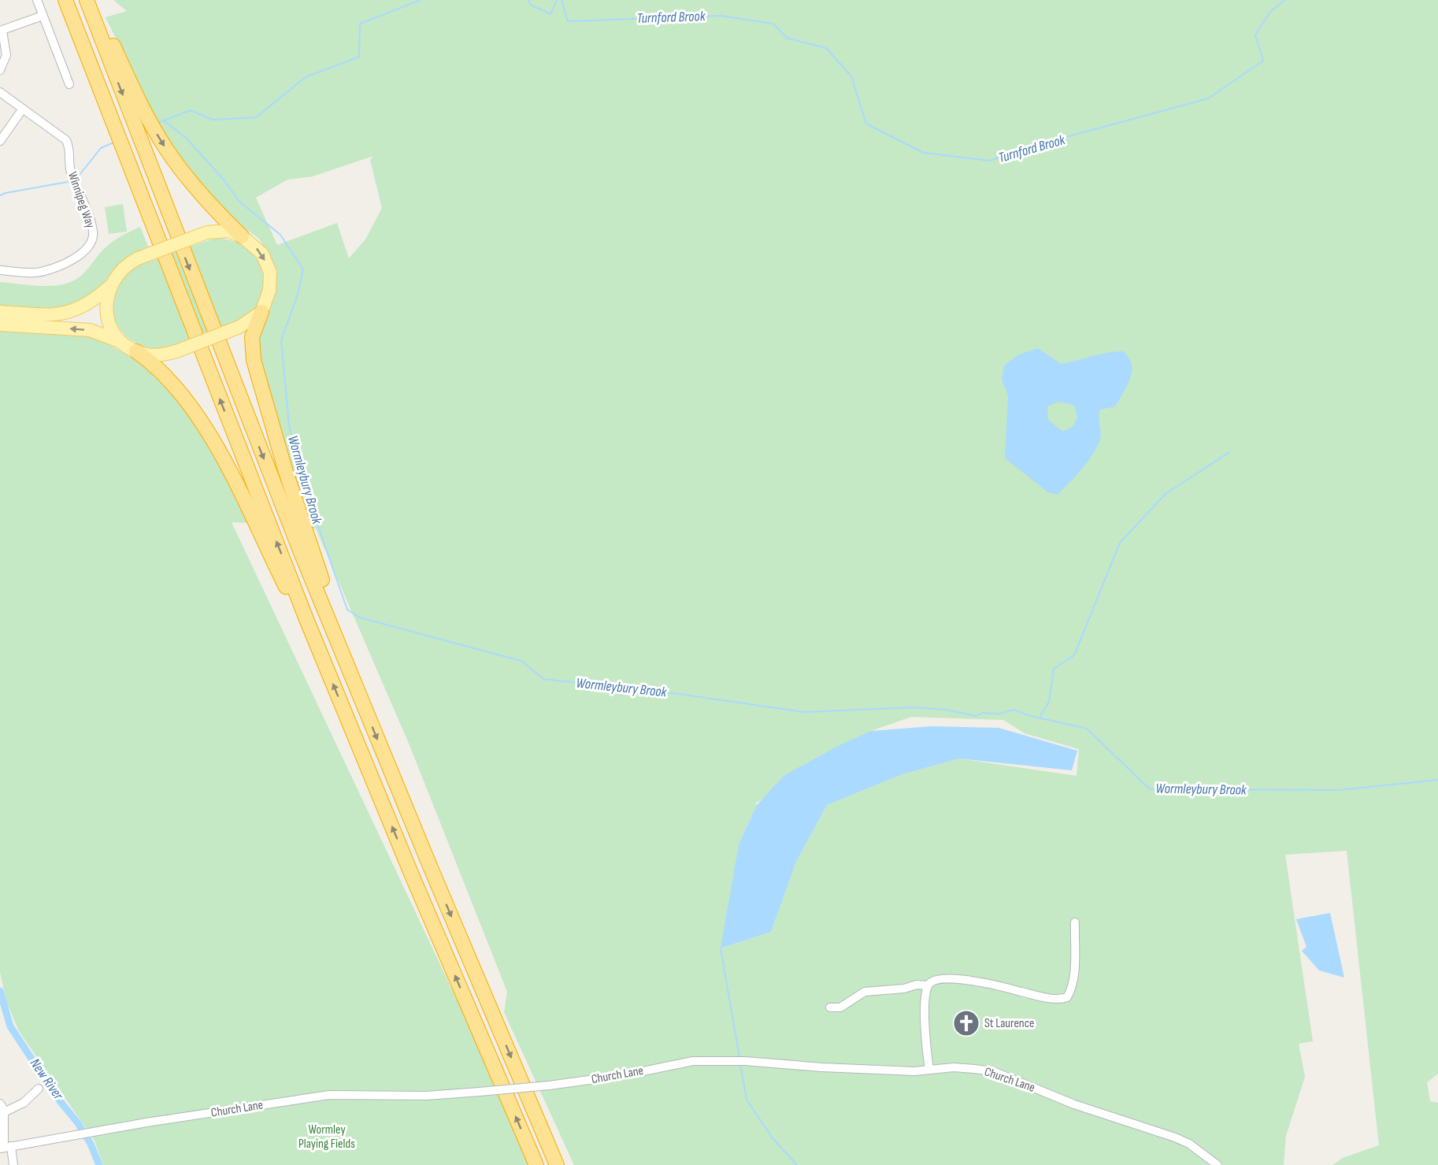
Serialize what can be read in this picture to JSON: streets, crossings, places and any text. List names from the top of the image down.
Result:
{
  "streets": {
    "street": ["Winnipeg Way", "Church Lane"]
  },
  "water": ["Turnford Brook", "Wormleybury Brook", "New River"],
  "parks": ["Wormley Playing Fields"],
  "places": {
    "church": ["St Laurence"]
  }
}
